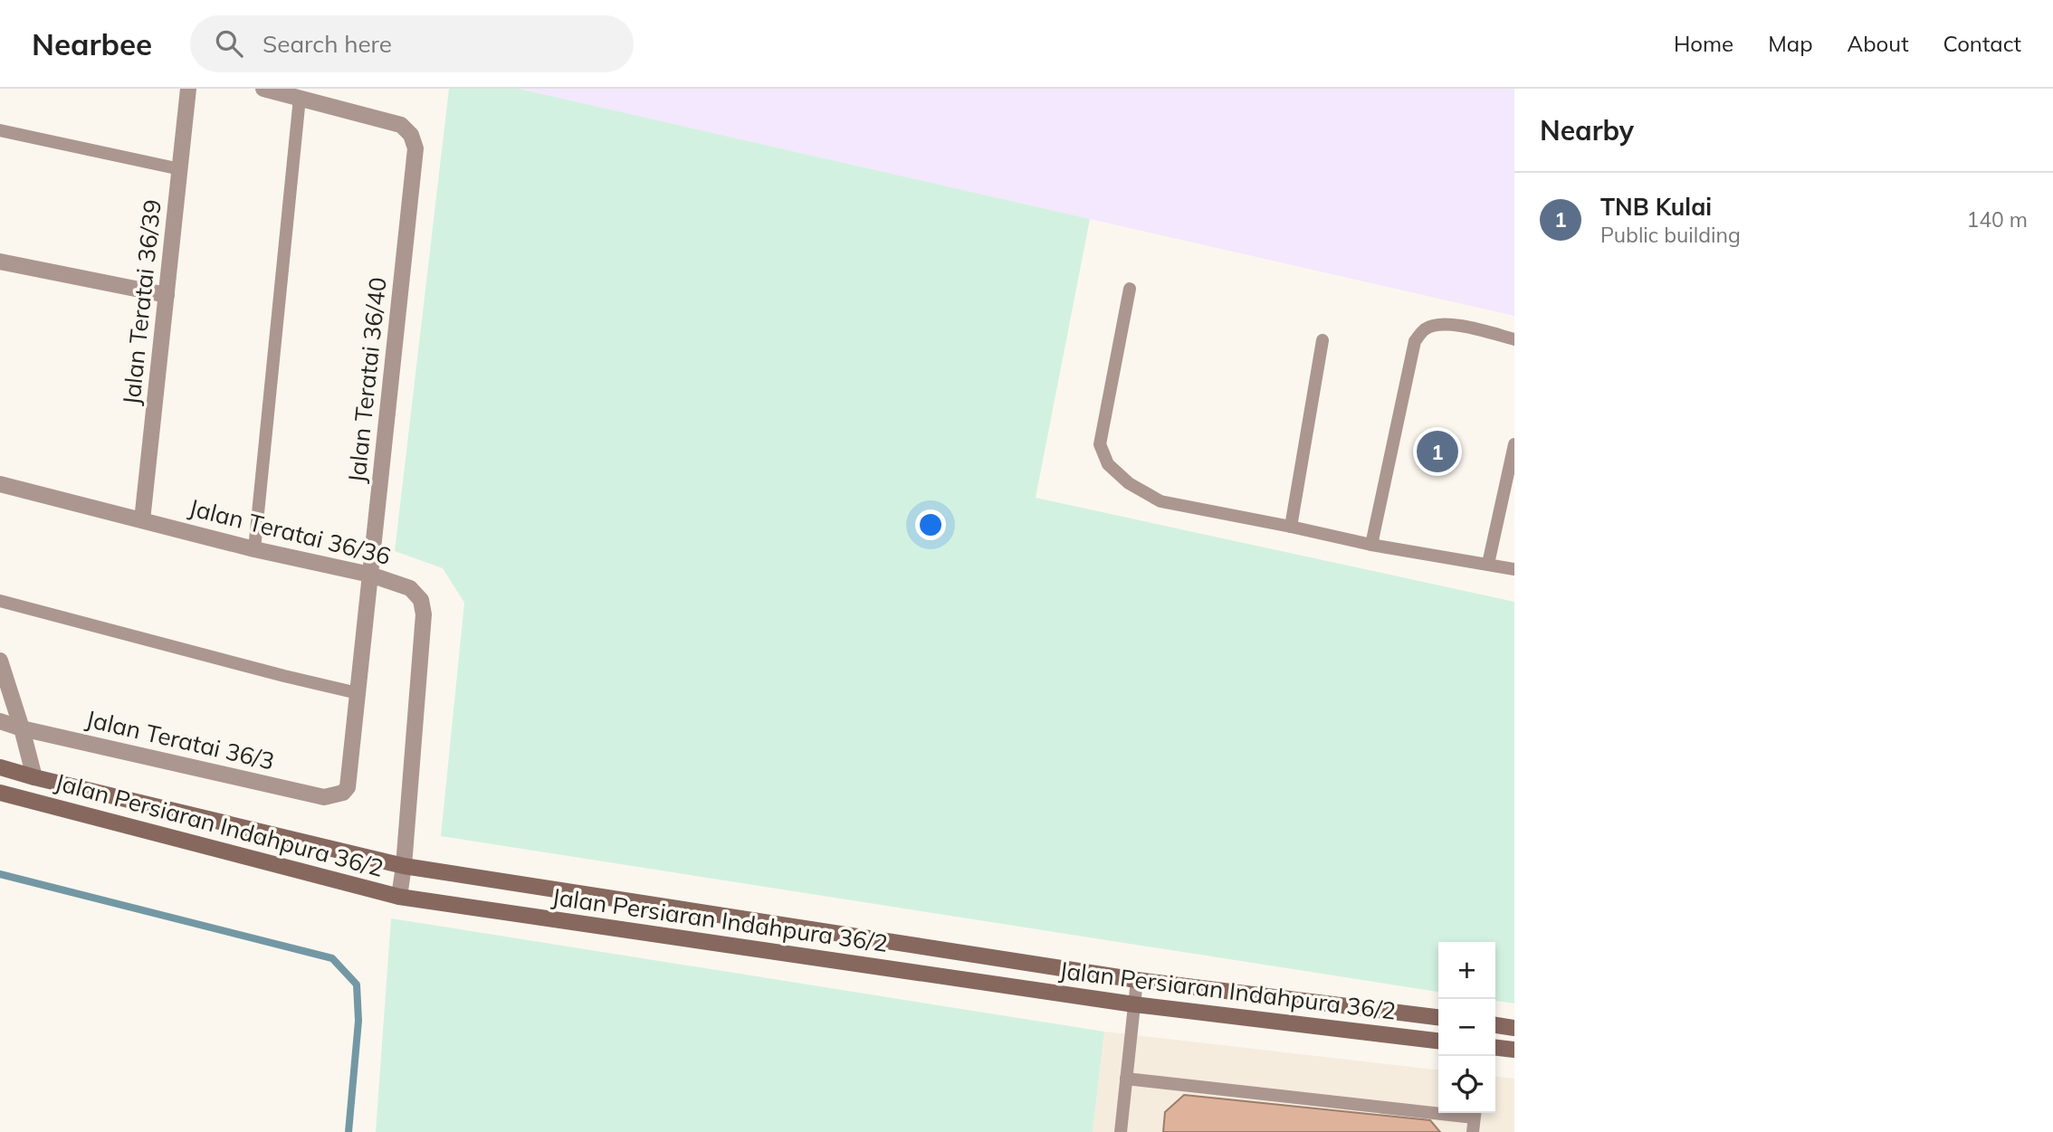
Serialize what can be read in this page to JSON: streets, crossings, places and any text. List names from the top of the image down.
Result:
{
  "streets": {
    "street": [
      "Jalan Teratai 36/39",
      "Jalan Teratai 36/40",
      "Jalan Teratai 36/36",
      "Jalan Teratai 36/3",
      "Jalan Persiaran Indahpura 36/2"
    ]
  },
  "crossings": [
    ["Jalan Teratai 36/39", "Jalan Teratai 36/36"],
    ["Jalan Teratai 36/40", "Jalan Teratai 36/36"],
    ["Jalan Teratai 36/40", "Jalan Teratai 36/3"],
    ["Jalan Teratai 36/36", "Jalan Persiaran Indahpura 36/2"]
  ],
  "page": {
    "header": "Nearbee",
    "search": "Search here",
    "nav": [
      "Home",
      "Map",
      "About",
      "Contact"
    ],
    "heading": "Nearby",
    "list": [
      {
        "mark": "1",
        "name": "TNB Kulai",
        "note": "Public building",
        "value": "140 m"
      }
    ],
    "pins": "1",
    "map_buttons": ["+", "−"]
  }
}
